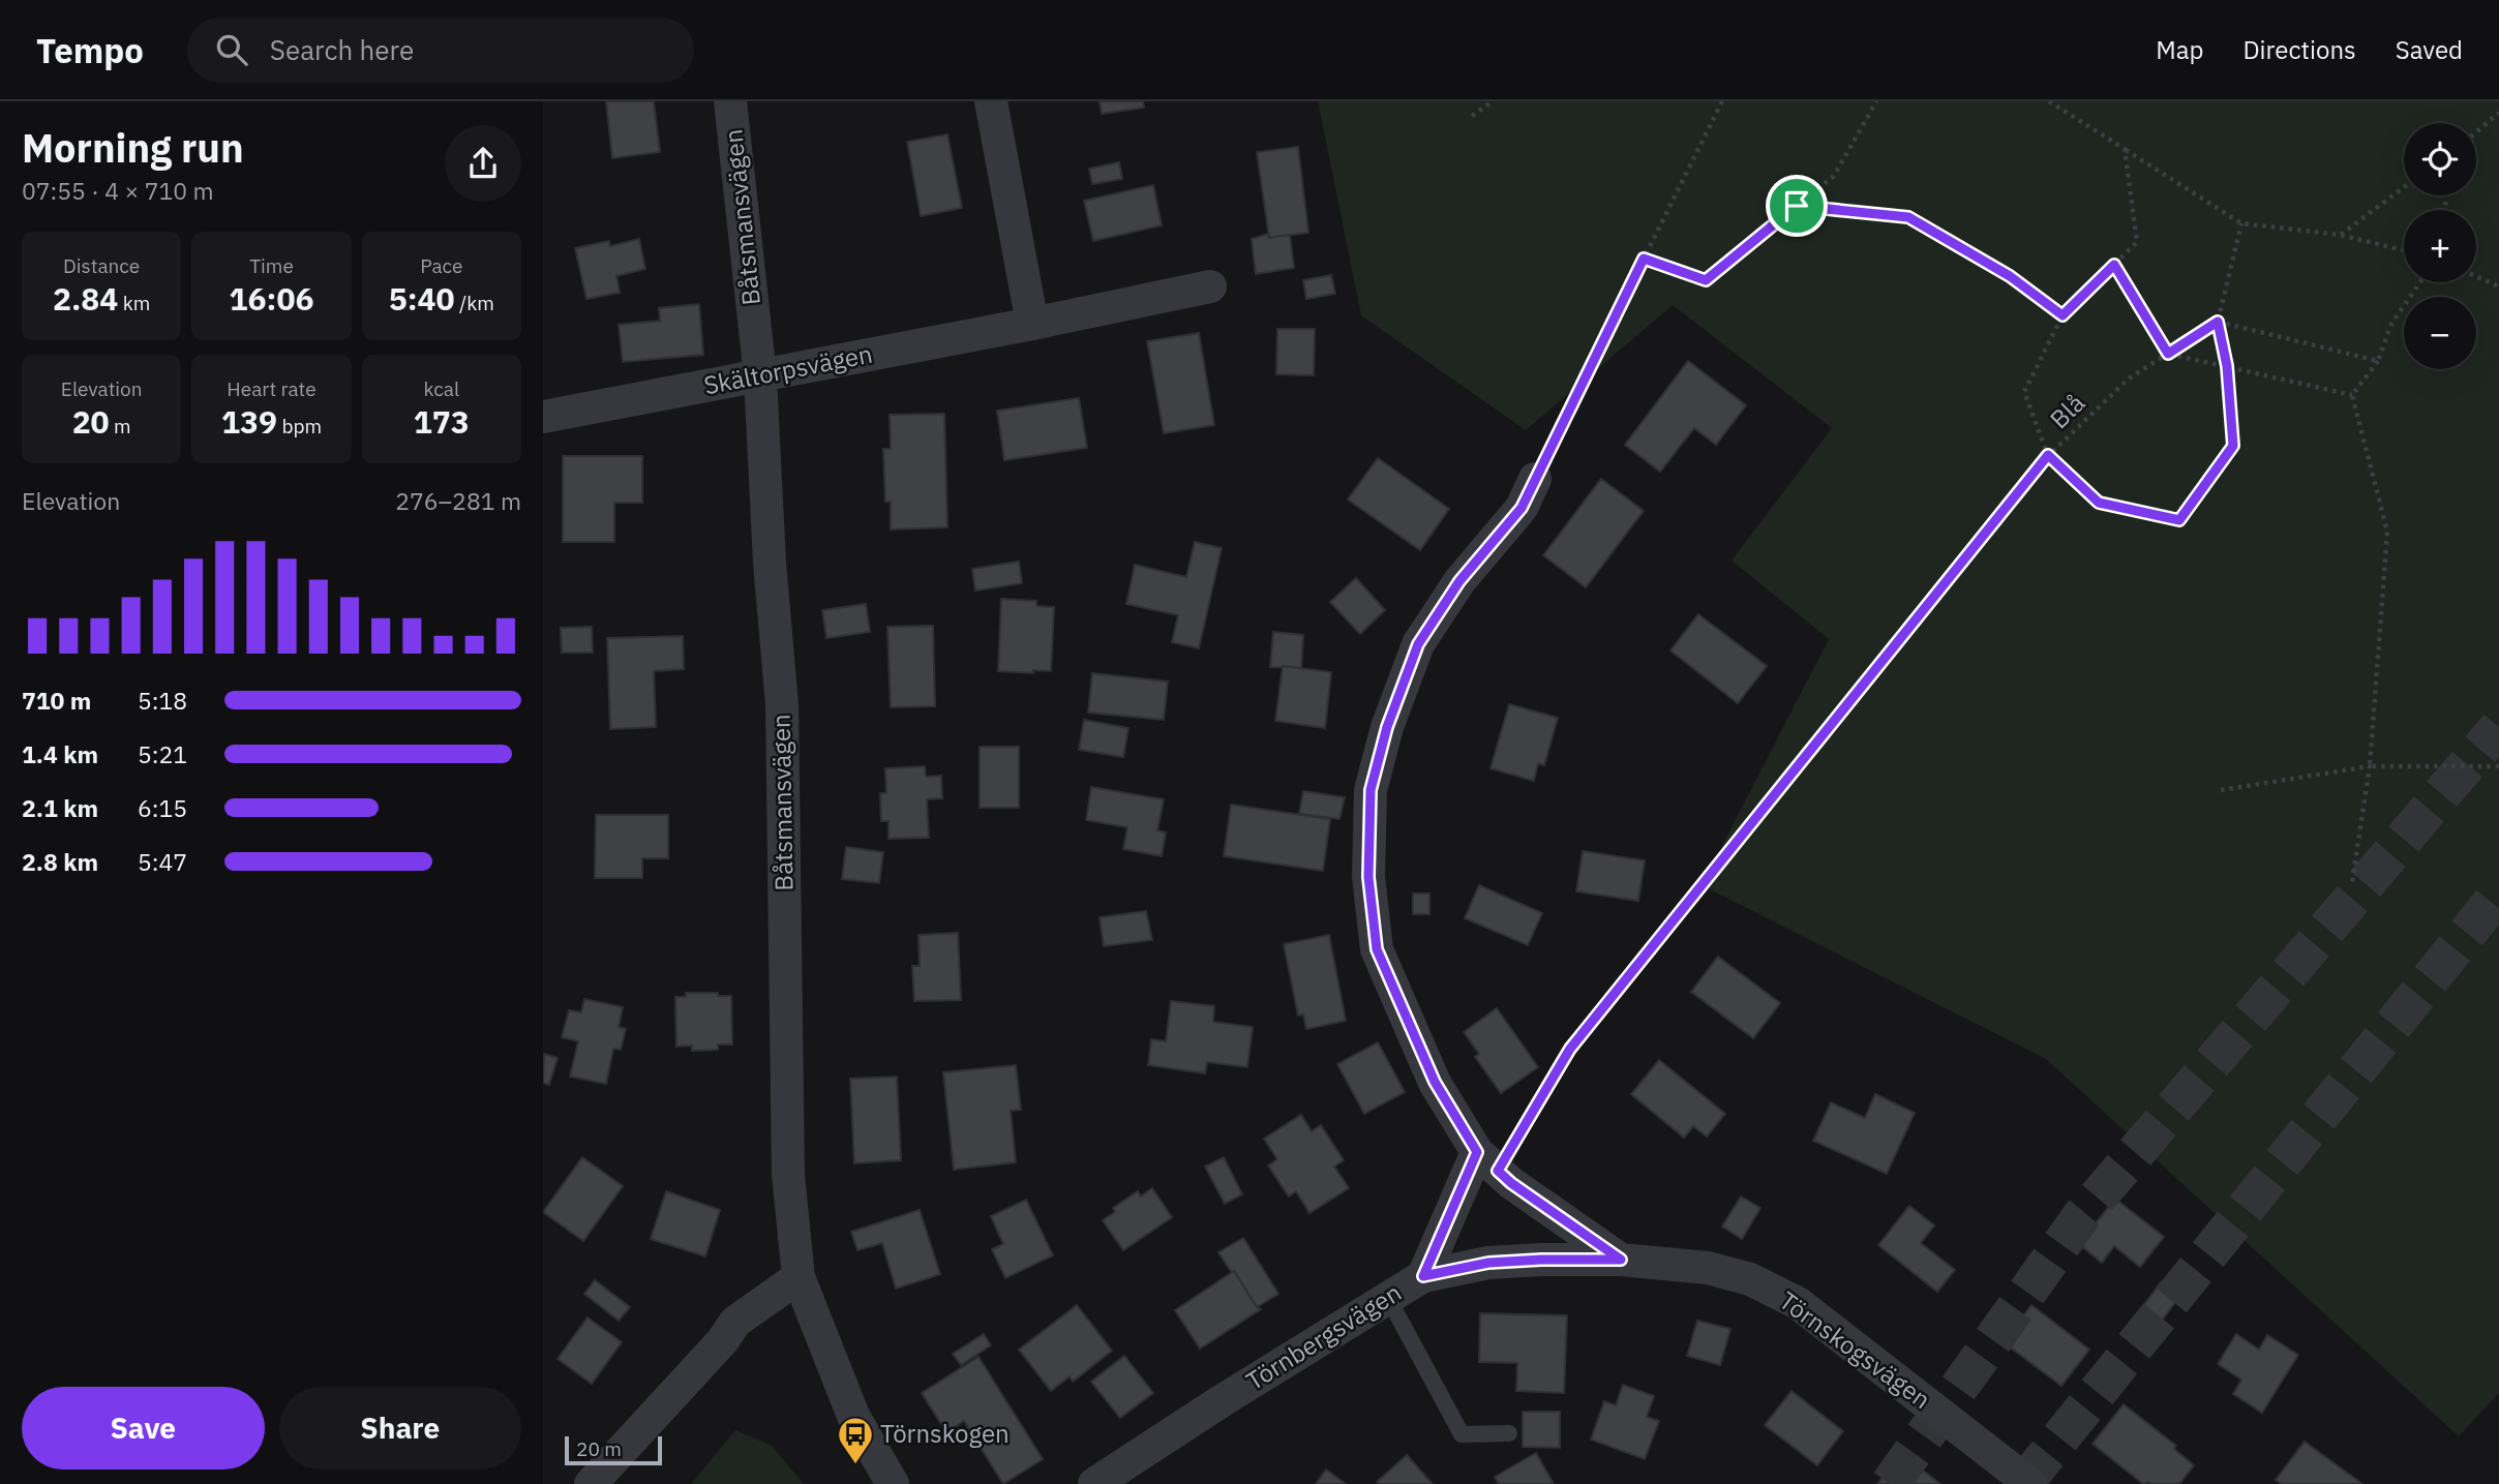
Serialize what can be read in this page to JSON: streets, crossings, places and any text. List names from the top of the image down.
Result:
{
  "streets": {
    "street": [
      "Båtsmansvägen",
      "Skältorpsvägen",
      "Törnbergsvägen",
      "Törnskogsvägen"
    ],
    "path": ["Blå"]
  },
  "crossings": [
    ["Båtsmansvägen", "Skältorpsvägen"],
    ["Törnbergsvägen", "Törnskogsvägen"]
  ],
  "places": {
    "bus stop": ["Törnskogen"]
  },
  "scale_bar": "20 m",
  "page": {
    "header": "Tempo",
    "search": "Search here",
    "nav": ["Map", "Directions", "Saved"],
    "heading": ["Morning run", "07:55 · 4 × 710 m"],
    "map_buttons": ["+", "−"],
    "stats": [
      ["Distance", "2.84 km"],
      ["Time", "16:06"],
      ["Pace", "5:40 /km"],
      ["Elevation", "20 m"],
      ["Heart rate", "139 bpm"],
      ["kcal", "173"]
    ],
    "chart": ["Elevation", "276–281 m"],
    "list": [
      {
        "name": "710 m",
        "note": "5:18"
      },
      {
        "name": "1.4 km",
        "note": "5:21"
      },
      {
        "name": "2.1 km",
        "note": "6:15"
      },
      {
        "name": "2.8 km",
        "note": "5:47"
      }
    ],
    "buttons": ["Save", "Share"],
    "scale": "20 m"
  }
}
